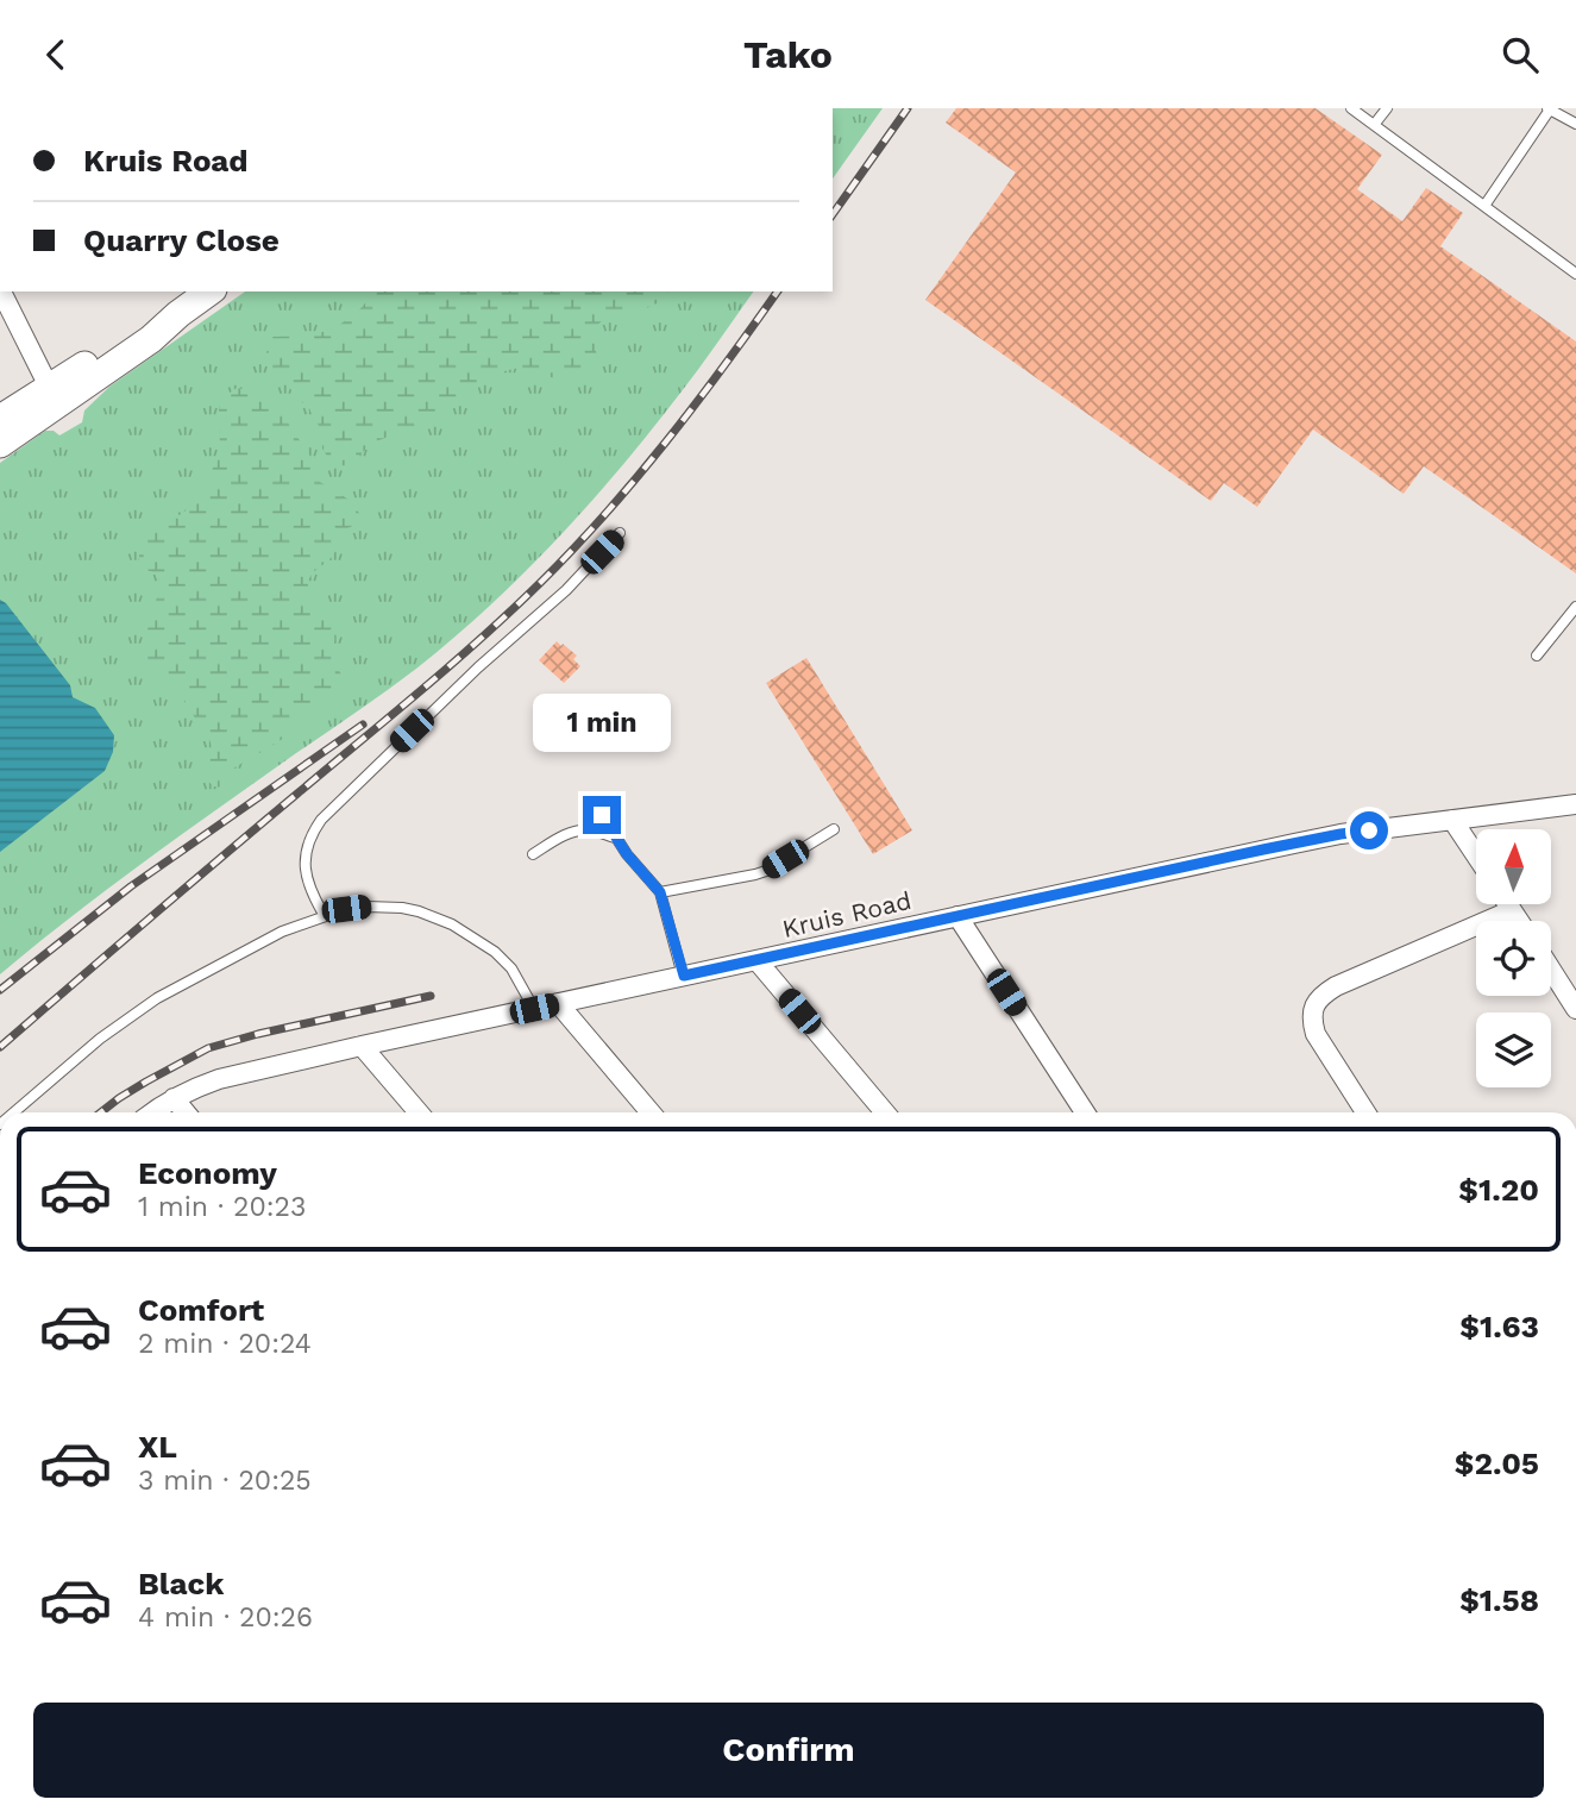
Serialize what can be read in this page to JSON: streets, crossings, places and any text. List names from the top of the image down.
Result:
{
  "streets": {
    "street": ["Kruis Road"]
  },
  "north": "top",
  "page": {
    "header": "Tako",
    "banner": ["Kruis Road", "Quarry Close"],
    "bubble": "1 min",
    "list": [
      {
        "name": "Economy",
        "note": "1 min · 20:23",
        "value": "$1.20"
      },
      {
        "name": "Comfort",
        "note": "2 min · 20:24",
        "value": "$1.63"
      },
      {
        "name": "XL",
        "note": "3 min · 20:25",
        "value": "$2.05"
      },
      {
        "name": "Black",
        "note": "4 min · 20:26",
        "value": "$1.58"
      }
    ],
    "buttons": "Confirm"
  }
}
